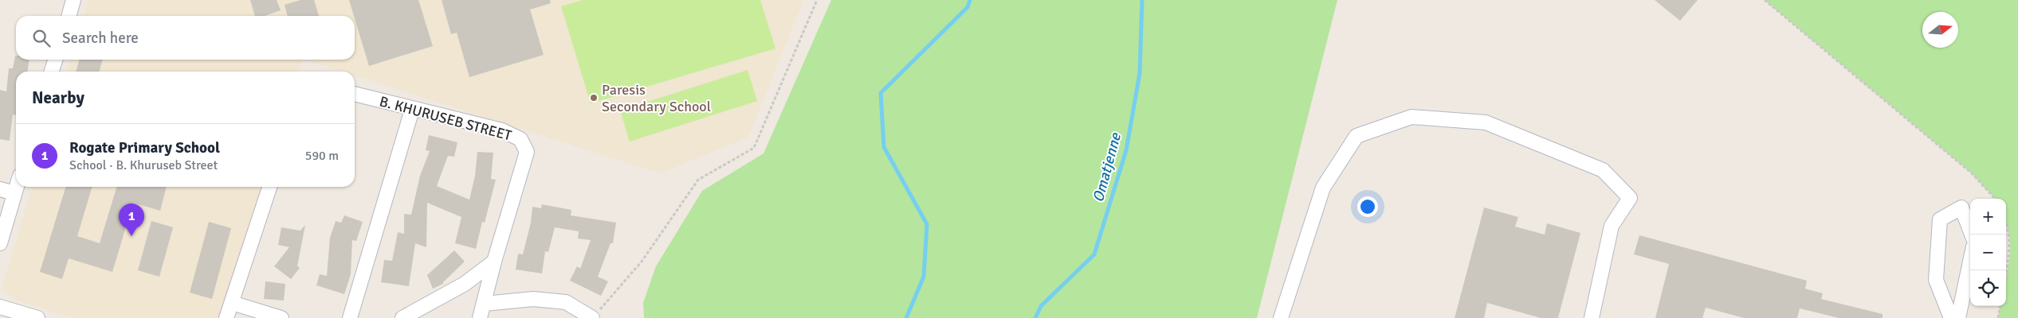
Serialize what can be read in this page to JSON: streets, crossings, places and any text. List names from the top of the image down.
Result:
{
  "streets": {
    "street": ["B. KHURUSEB STREET"]
  },
  "water": ["Omatjenne"],
  "places": ["Paresis Secondary School"],
  "north": "right",
  "page": {
    "search": "Search here",
    "heading": "Nearby",
    "list": [
      {
        "mark": "1",
        "name": "Rogate Primary School",
        "note": "School · B. Khuruseb Street",
        "value": "590 m"
      }
    ],
    "map_buttons": ["+", "−"],
    "pins": "1"
  }
}
